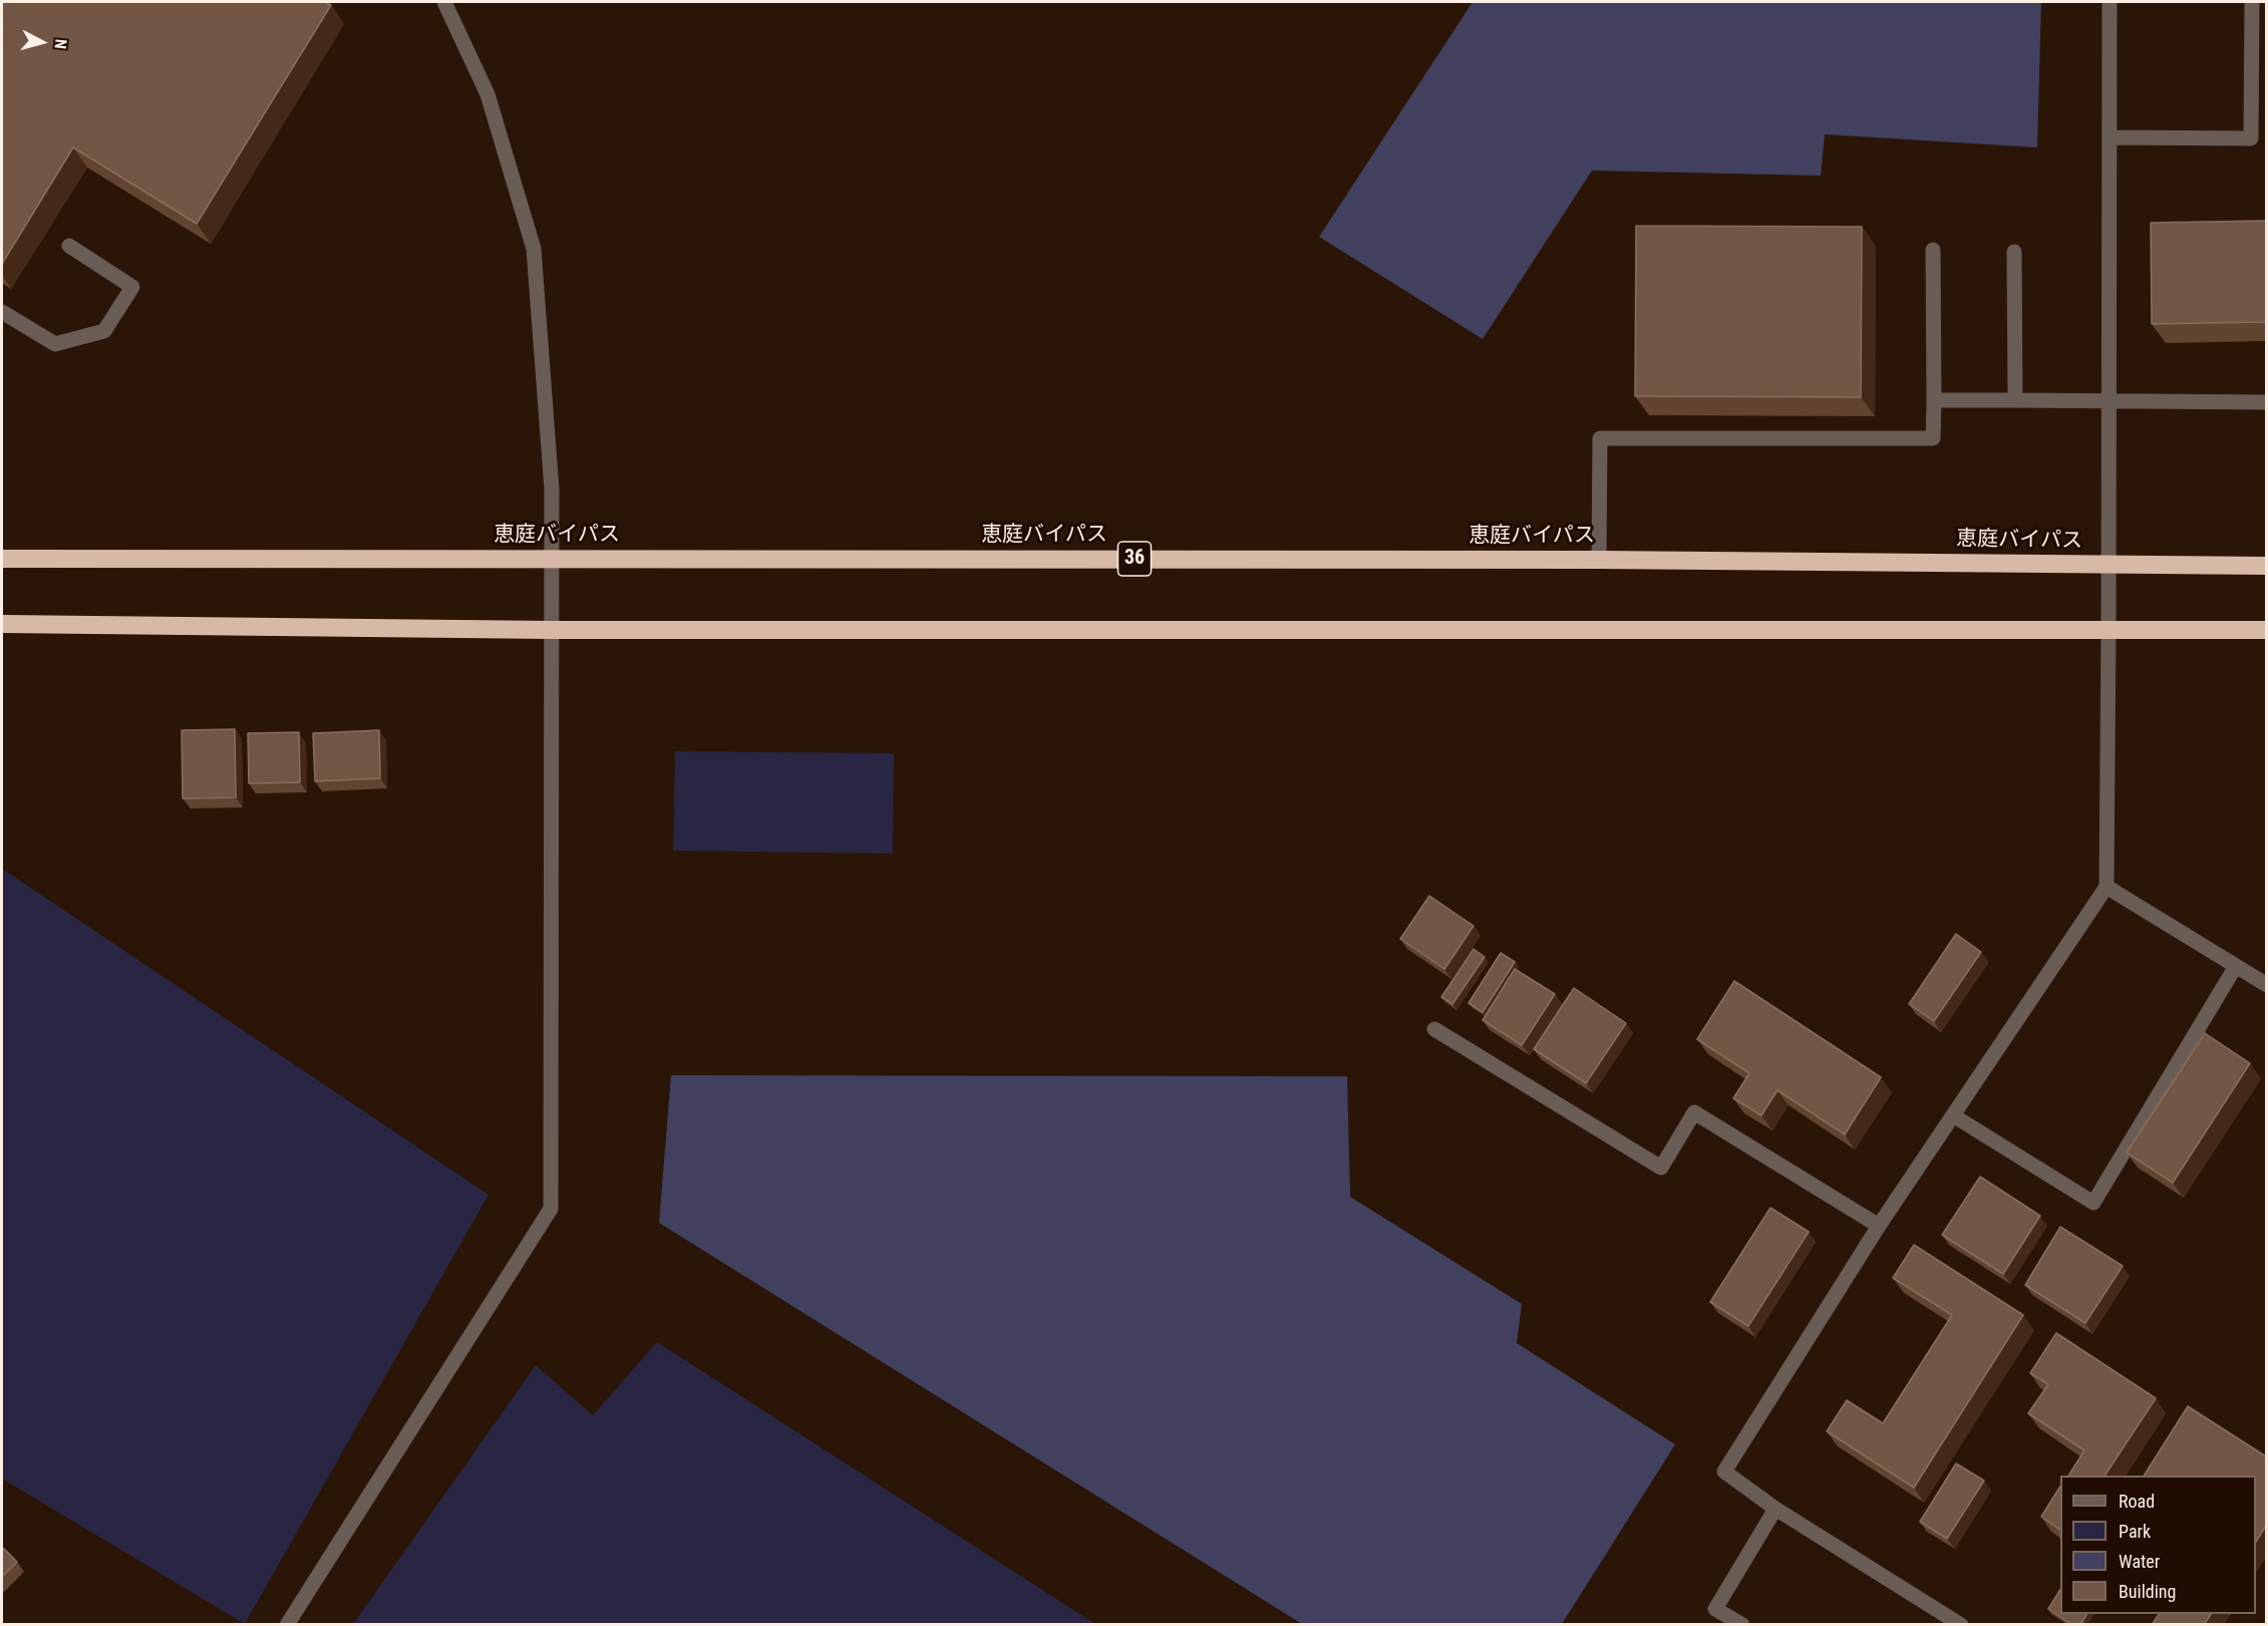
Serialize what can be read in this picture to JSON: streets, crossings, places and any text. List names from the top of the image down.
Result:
{
  "streets": {
    "highway": ["恵庭バイパス", "36"]
  },
  "legend": [
    "Road",
    "Park",
    "Water",
    "Building"
  ],
  "north": "right"
}
